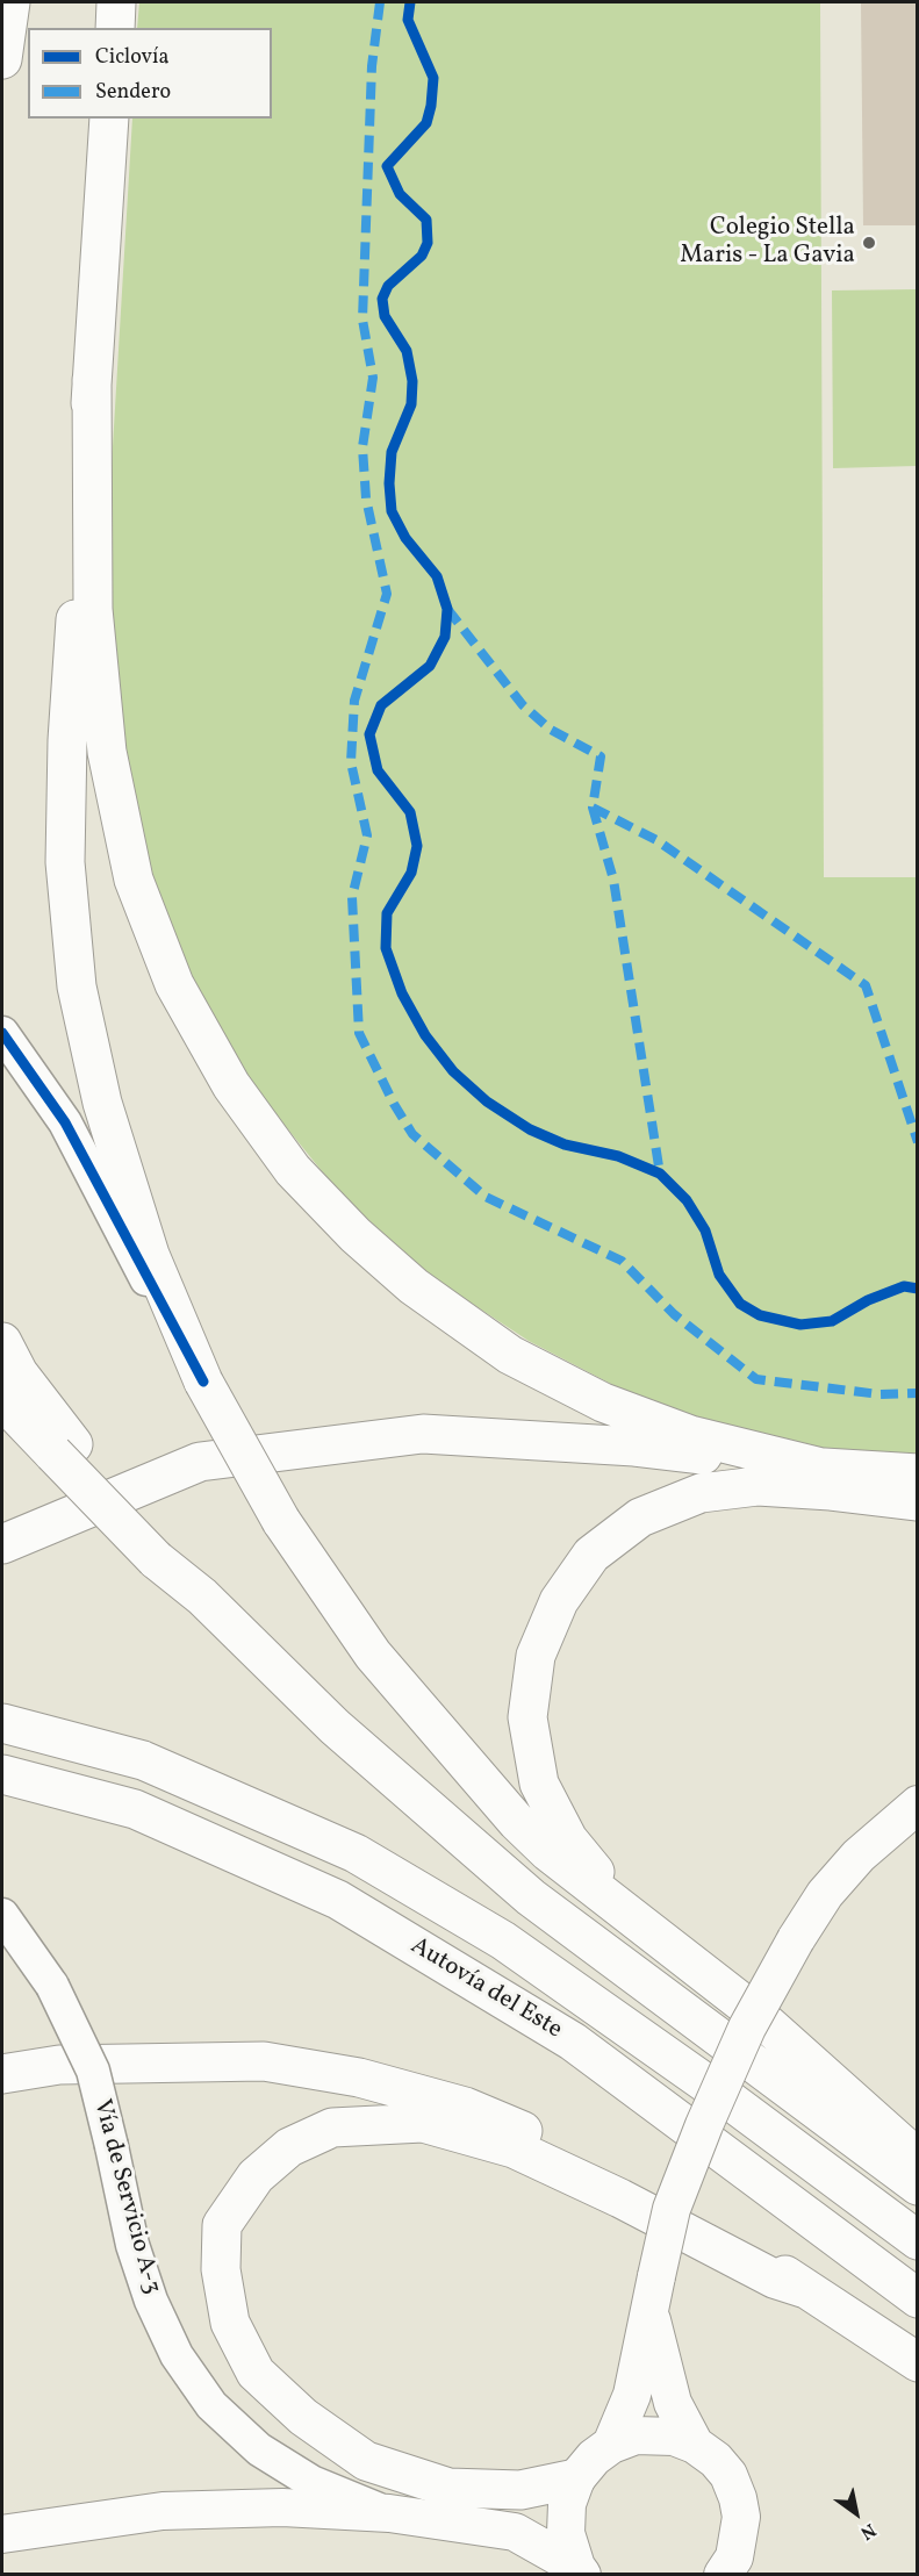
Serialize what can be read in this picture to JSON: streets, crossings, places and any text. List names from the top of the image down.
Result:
{
  "streets": {
    "highway": ["Autovía del Este"],
    "main road": ["Vía de Servicio A-3"]
  },
  "places": ["Colegio Stella Maris - La Gavia"],
  "legend": ["Ciclovía", "Sendero"],
  "north": "bottom right"
}
